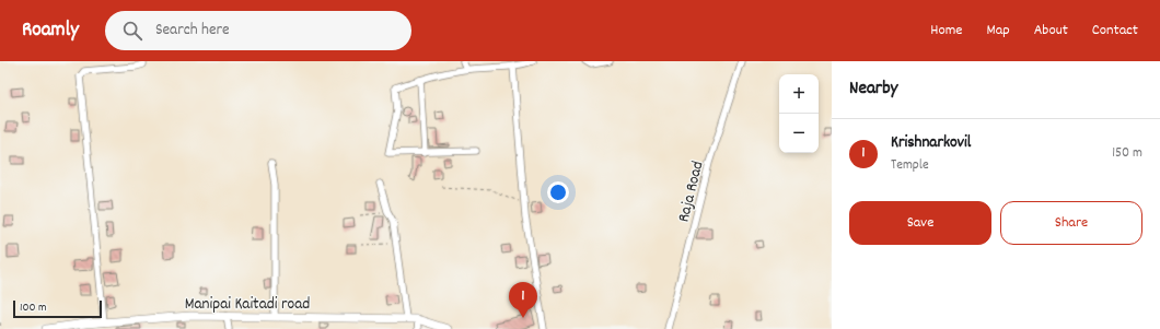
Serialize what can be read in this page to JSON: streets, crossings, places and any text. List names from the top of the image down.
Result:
{
  "streets": {
    "main road": ["Manipai Kaitadi road"],
    "street": ["Raja Road"]
  },
  "scale_bar": "100 m",
  "page": {
    "header": "Roamly",
    "search": "Search here",
    "nav": [
      "Home",
      "Map",
      "About",
      "Contact"
    ],
    "heading": "Nearby",
    "map_buttons": ["+", "−"],
    "list": [
      {
        "mark": "1",
        "name": "Krishnarkovil",
        "note": "Temple",
        "value": "150 m"
      }
    ],
    "buttons": ["Save", "Share"],
    "pins": "1",
    "scale": "100 m"
  }
}
